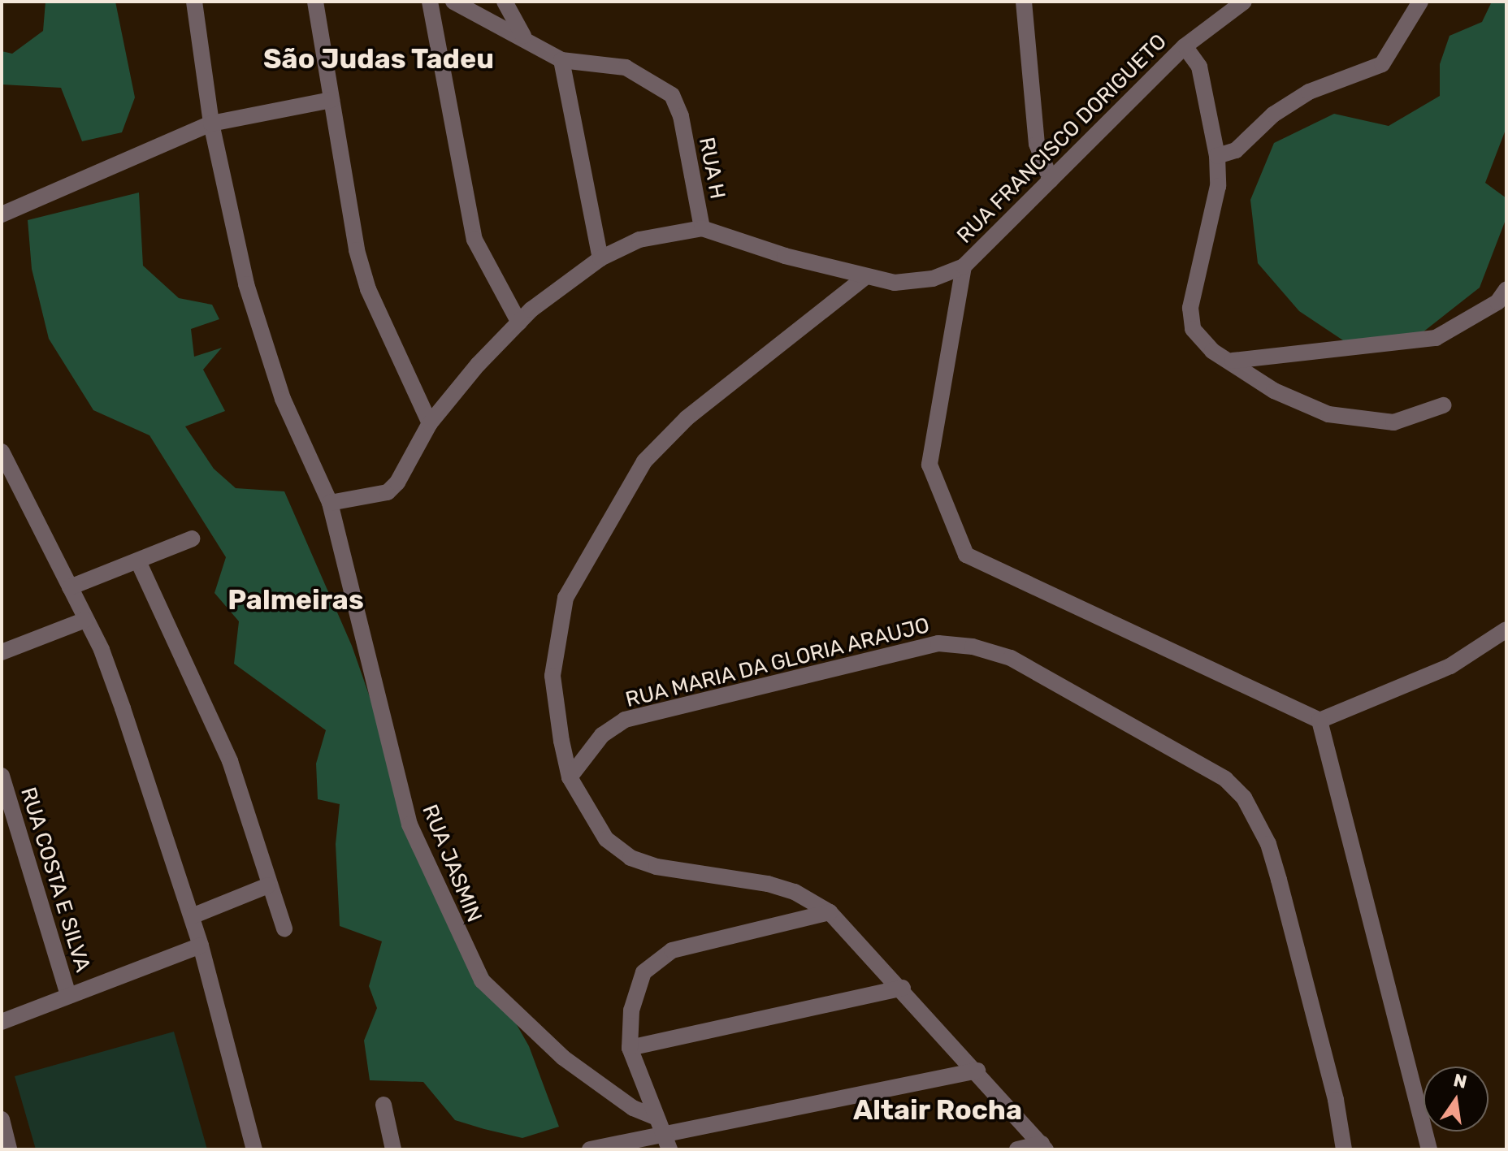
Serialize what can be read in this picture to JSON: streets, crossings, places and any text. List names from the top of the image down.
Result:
{
  "streets": {
    "street": [
      "RUA FRANCISCO DORIGUETO",
      "RUA H",
      "RUA MARIA DA GLORIA ARAUJO",
      "RUA JASMIN",
      "RUA COSTA E SILVA"
    ]
  },
  "crossings": [
    ["RUA FRANCISCO DORIGUETO", "RUA H"]
  ],
  "districts": ["São Judas Tadeu", "Palmeiras", "Altair Rocha"],
  "north": "top"
}
